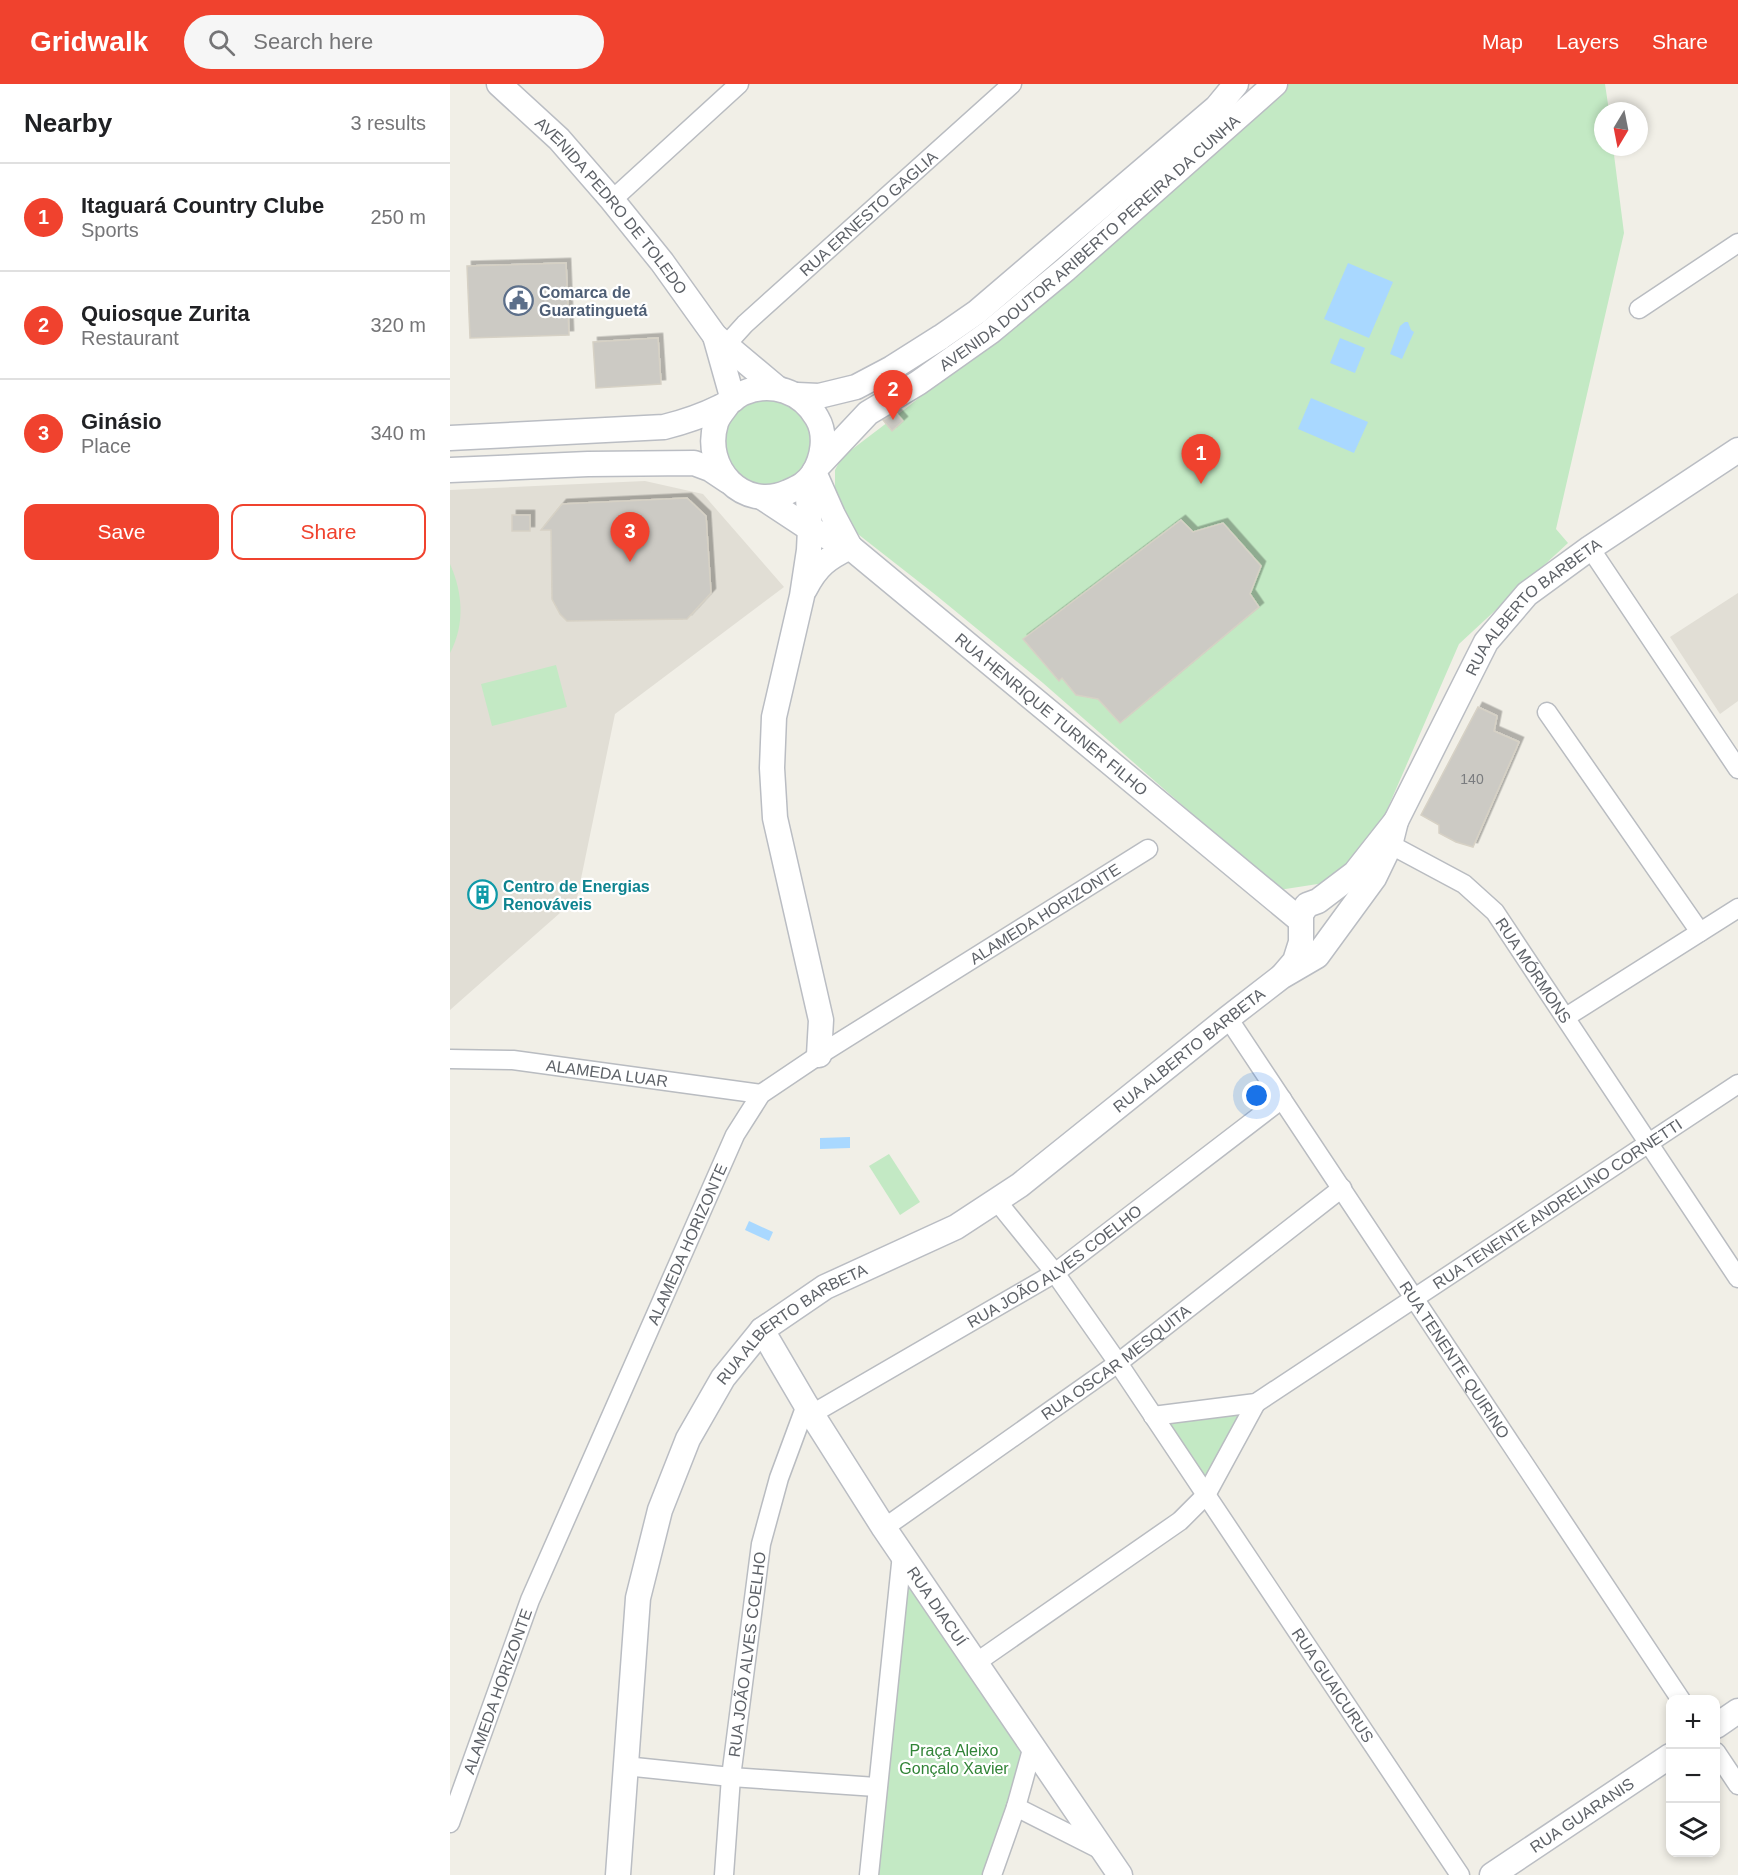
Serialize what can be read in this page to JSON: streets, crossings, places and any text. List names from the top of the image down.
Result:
{
  "streets": {
    "main road": [
      "AVENIDA PEDRO DE TOLEDO",
      "AVENIDA DOUTOR ARIBERTO PEREIRA DA CUNHA",
      "RUA ALBERTO BARBETA",
      "RUA HENRIQUE TURNER FILHO",
      "RUA DIACUÍ",
      "RUA GUARANIS"
    ],
    "street": [
      "RUA ERNESTO GAGLIA",
      "ALAMEDA HORIZONTE",
      "RUA MÓRMONS",
      "ALAMEDA LUAR",
      "RUA TENENTE ANDRELINO CORNETTI",
      "RUA JOÃO ALVES COELHO",
      "RUA TENENTE QUIRINO",
      "RUA OSCAR MESQUITA",
      "RUA GUAICURUS"
    ]
  },
  "crossings": [
    ["AVENIDA PEDRO DE TOLEDO", "RUA ERNESTO GAGLIA"],
    ["AVENIDA PEDRO DE TOLEDO", "AVENIDA DOUTOR ARIBERTO PEREIRA DA CUNHA"],
    ["AVENIDA PEDRO DE TOLEDO", "RUA HENRIQUE TURNER FILHO"],
    ["AVENIDA DOUTOR ARIBERTO PEREIRA DA CUNHA", "RUA HENRIQUE TURNER FILHO"],
    ["RUA ALBERTO BARBETA", "RUA MÓRMONS"],
    ["RUA ALBERTO BARBETA", "RUA TENENTE QUIRINO"],
    ["RUA ALBERTO BARBETA", "RUA DIACUÍ"],
    ["RUA ALBERTO BARBETA", "RUA GUAICURUS"],
    ["ALAMEDA HORIZONTE", "ALAMEDA LUAR"],
    ["RUA MÓRMONS", "RUA TENENTE ANDRELINO CORNETTI"],
    ["RUA TENENTE ANDRELINO CORNETTI", "RUA TENENTE QUIRINO"],
    ["RUA JOÃO ALVES COELHO", "RUA TENENTE QUIRINO"],
    ["RUA JOÃO ALVES COELHO", "RUA DIACUÍ"],
    ["RUA JOÃO ALVES COELHO", "RUA GUAICURUS"],
    ["RUA TENENTE QUIRINO", "RUA OSCAR MESQUITA"],
    ["RUA OSCAR MESQUITA", "RUA DIACUÍ"],
    ["RUA OSCAR MESQUITA", "RUA GUAICURUS"]
  ],
  "parks": ["Praça Aleixo Gonçalo Xavier"],
  "places": {
    "public building": ["Comarca de Guaratinguetá"],
    "building": ["Centro de Energias Renováveis"]
  },
  "house_numbers": ["140"],
  "north": "bottom",
  "page": {
    "header": "Gridwalk",
    "search": "Search here",
    "nav": ["Map", "Layers", "Share"],
    "heading": ["Nearby", "3 results"],
    "list": [
      {
        "mark": "1",
        "name": "Itaguará Country Clube",
        "note": "Sports",
        "value": "250 m"
      },
      {
        "mark": "2",
        "name": "Quiosque Zurita",
        "note": "Restaurant",
        "value": "320 m"
      },
      {
        "mark": "3",
        "name": "Ginásio",
        "note": "Place",
        "value": "340 m"
      }
    ],
    "pins": ["2", "1", "3"],
    "buttons": ["Save", "Share"],
    "map_buttons": ["+", "−"]
  }
}
